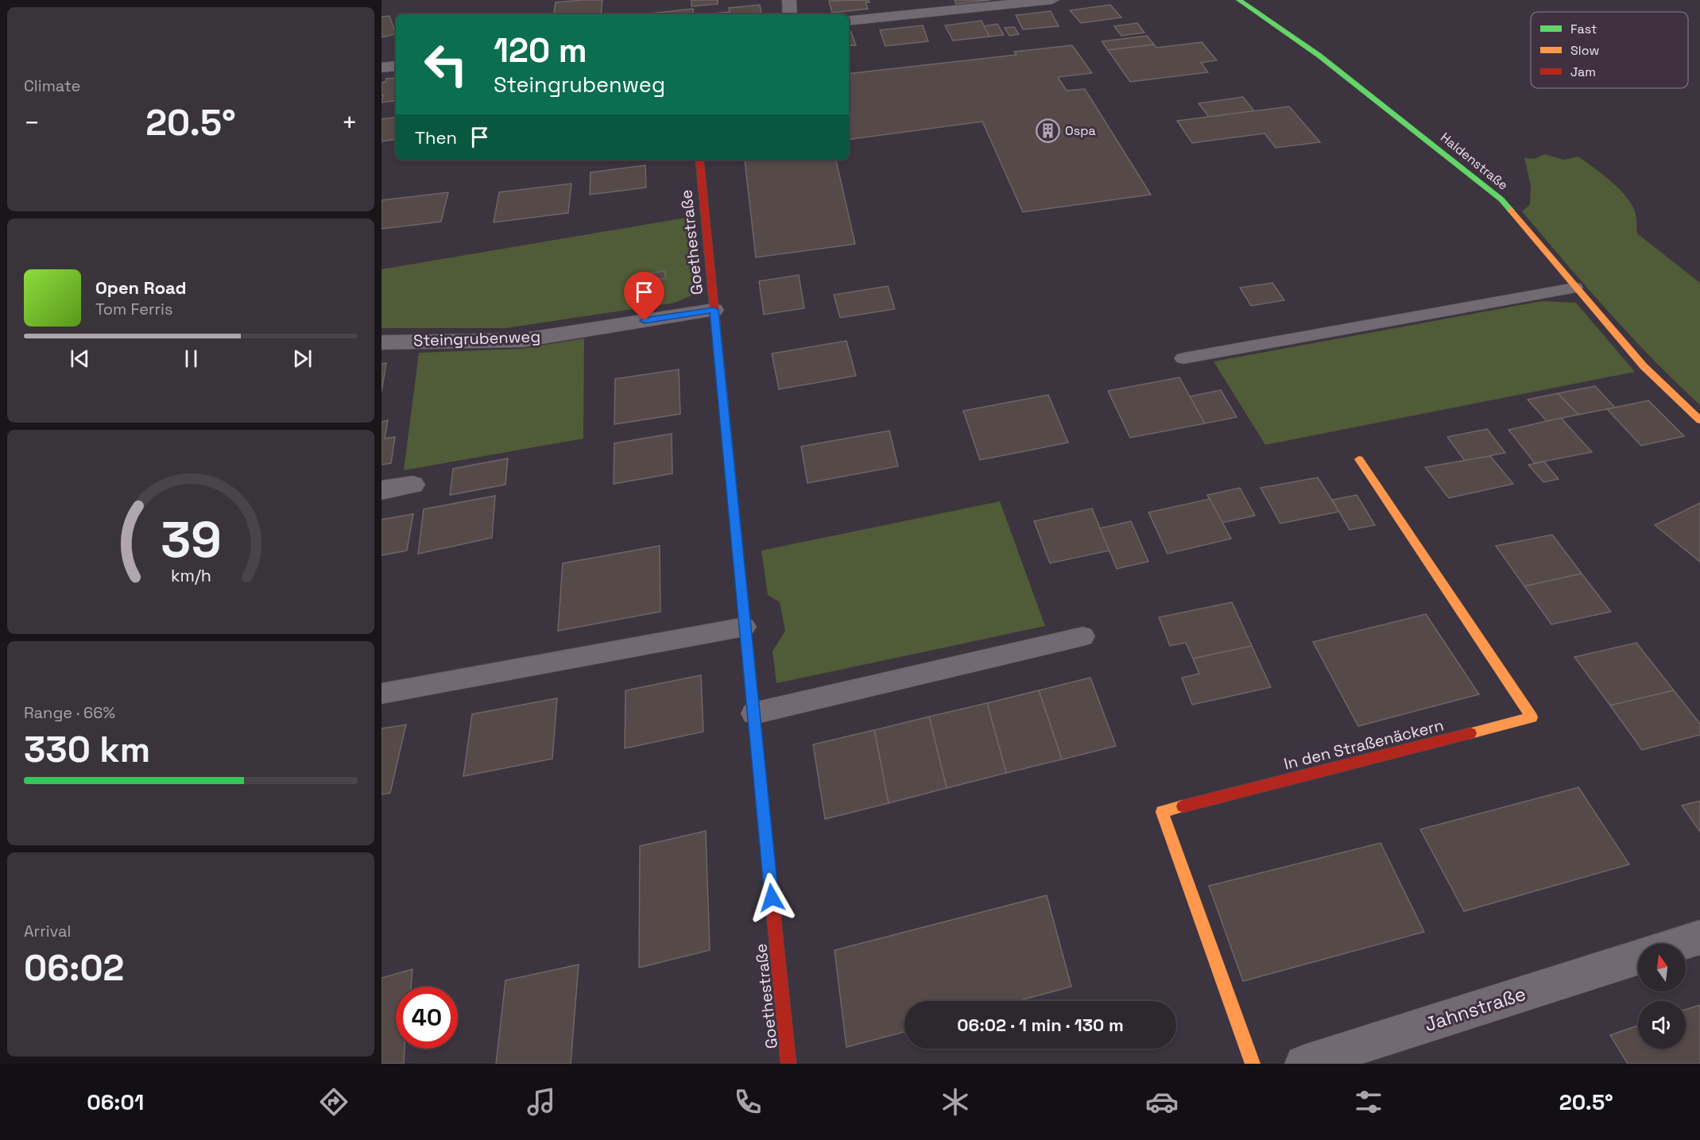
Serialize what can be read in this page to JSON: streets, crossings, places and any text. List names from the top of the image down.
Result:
{
  "streets": {
    "street": [
      "Haldenstraße",
      "Goethestraße",
      "Steingrubenweg",
      "In den Straßenäckern",
      "Jahnstraße"
    ]
  },
  "crossings": [
    ["Goethestraße", "Steingrubenweg"]
  ],
  "places": {
    "building": ["Ospa"]
  },
  "legend": ["Fast", "Slow", "Jam"],
  "north": "top",
  "page": {
    "tile": [
      "Climate",
      ["Range · 66%", "330 km"],
      ["Arrival", "06:02"]
    ],
    "turn": ["120 m", "Steingrubenweg"],
    "heat": ["−", "20.5°", "+"],
    "then": "Then",
    "song": ["Open Road", "Tom Ferris"],
    "limit": "40",
    "trip": "06:02 · 1 min · 130 m",
    "tabs": ["06:01", "20.5°"],
    "gauge": ["39", "km/h"]
  }
}
